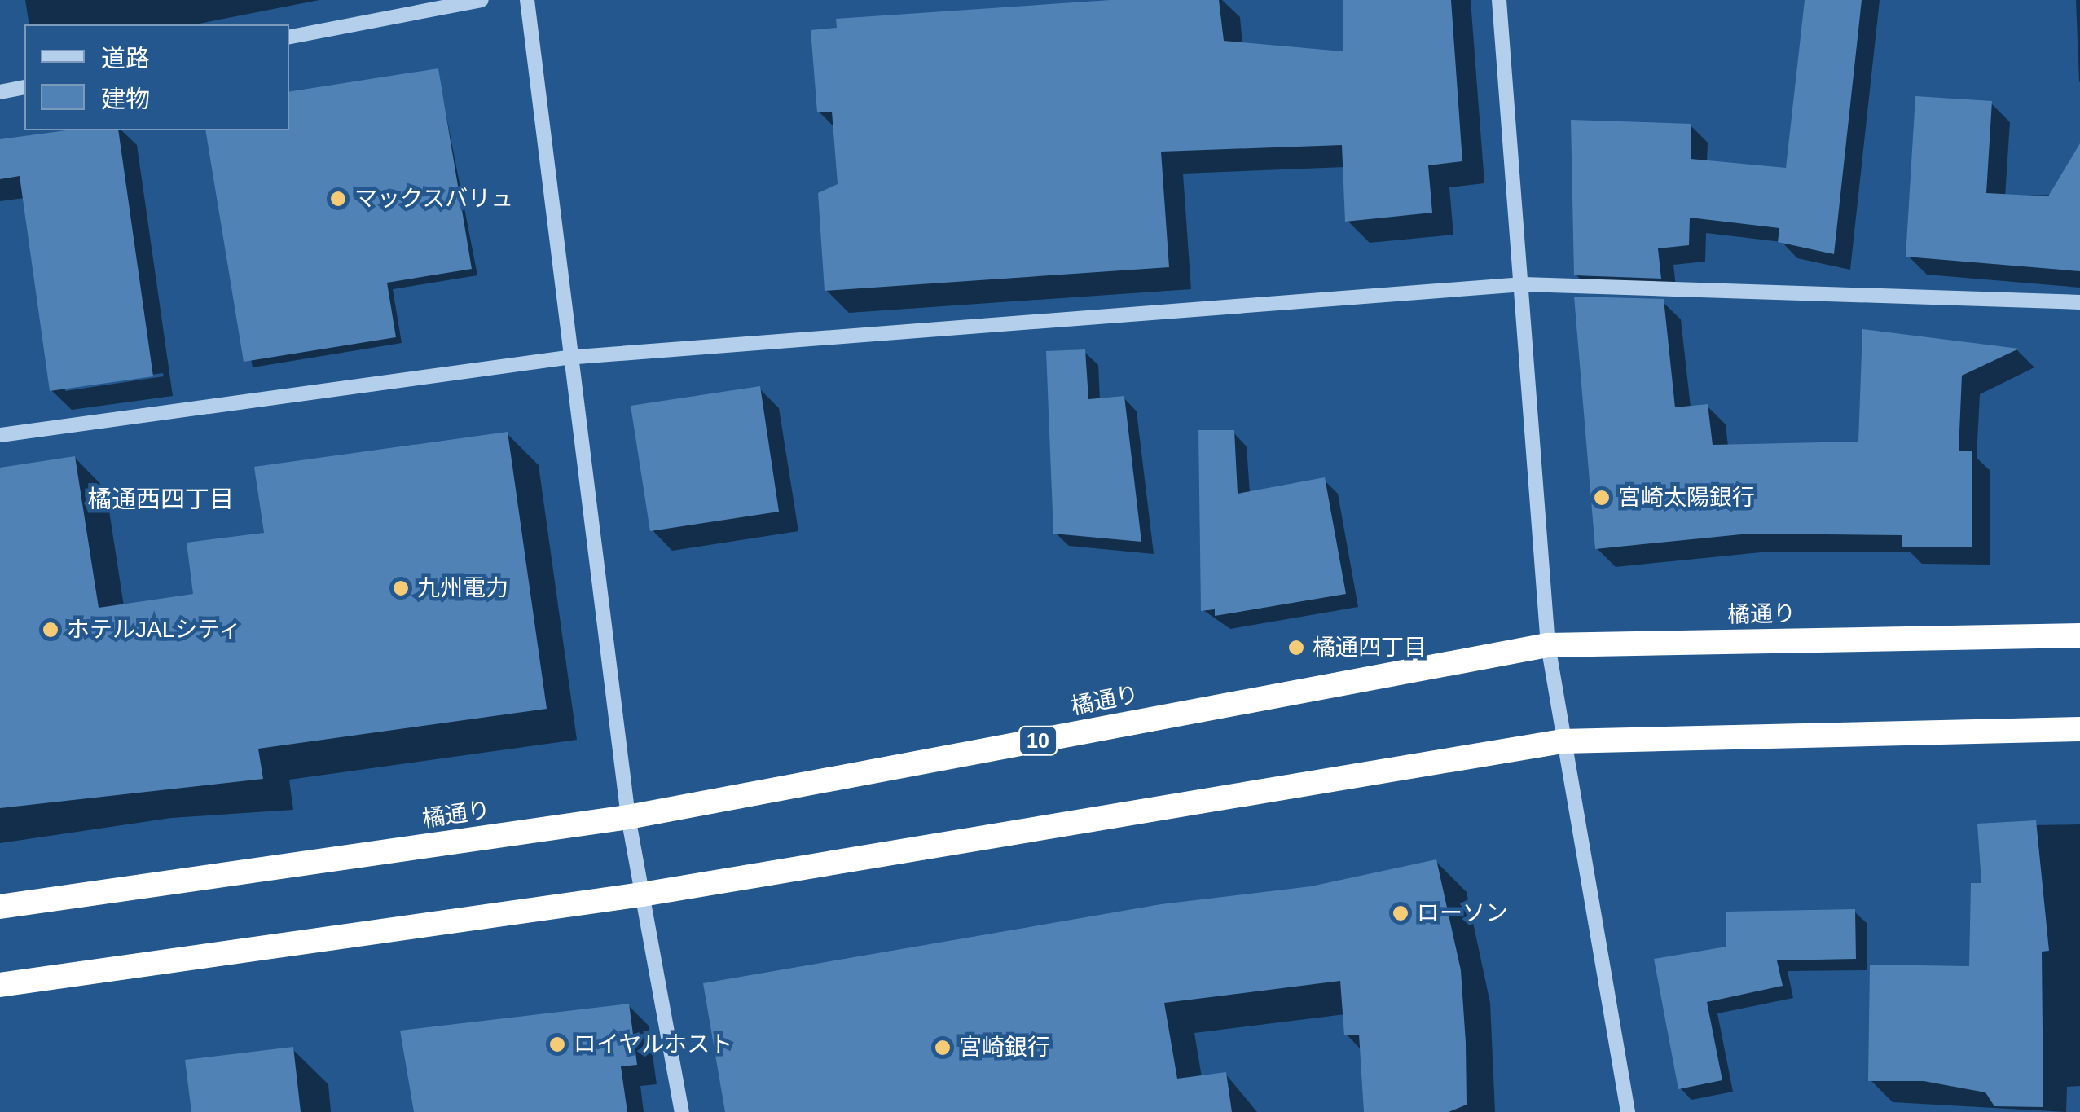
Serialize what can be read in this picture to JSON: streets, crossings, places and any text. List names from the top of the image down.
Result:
{
  "streets": {
    "highway": ["橘通り", "10"]
  },
  "districts": ["橘通西四丁目"],
  "places": [
    "マックスバリュ",
    "宮崎太陽銀行",
    "九州電力",
    "ホテルJALシティ",
    "橘通四丁目",
    "ローソン",
    "ロイヤルホスト",
    "宮崎銀行"
  ],
  "legend": ["道路", "建物"]
}
